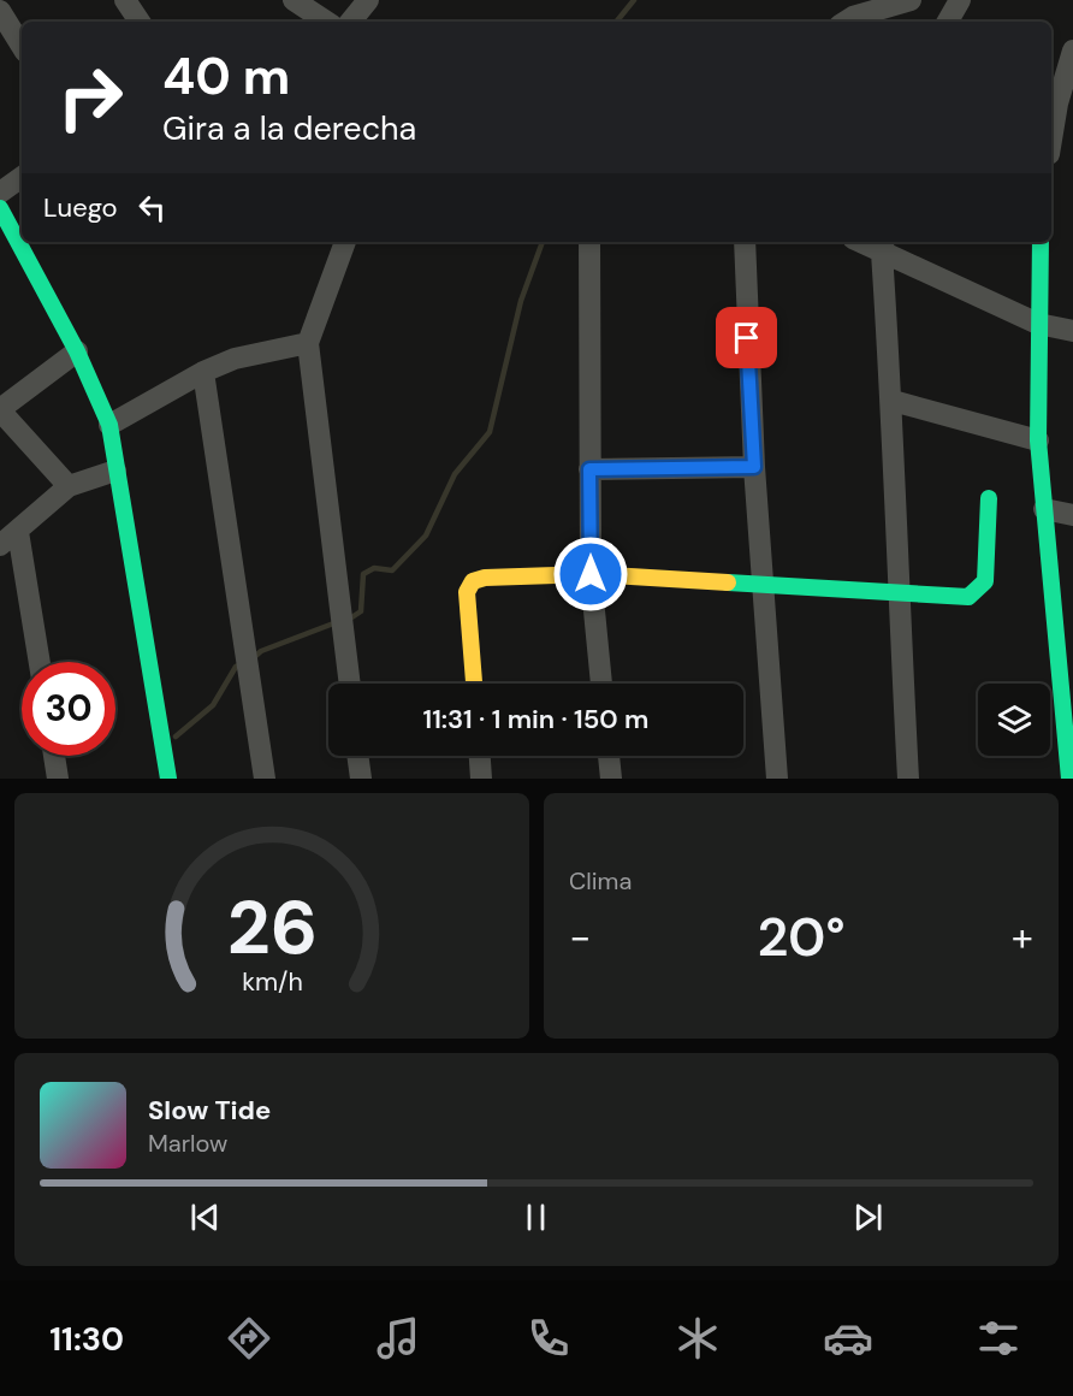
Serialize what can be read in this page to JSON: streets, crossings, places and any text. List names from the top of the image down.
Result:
{
  "page": {
    "turn": ["40 m", "Gira a la derecha"],
    "then": "Luego",
    "limit": "30",
    "trip": "11:31 · 1 min · 150 m",
    "tile": "Clima",
    "heat": ["−", "20°", "+"],
    "song": ["Slow Tide", "Marlow"],
    "tabs": "11:30",
    "gauge": ["26", "km/h"]
  }
}
